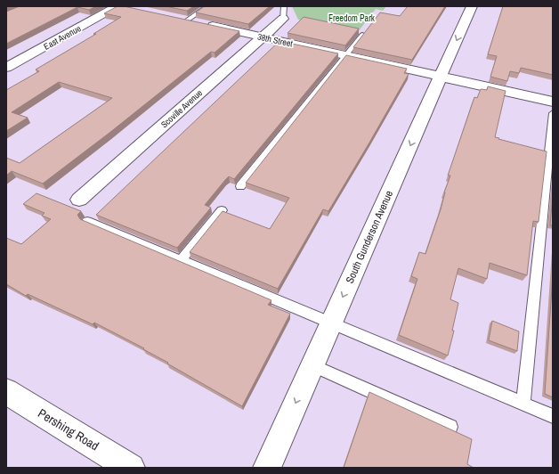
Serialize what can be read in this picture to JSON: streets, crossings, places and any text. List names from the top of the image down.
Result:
{
  "streets": {
    "street": [
      "East Avenue",
      "38th Street",
      "Scoville Avenue",
      "South Gunderson Avenue",
      "Pershing Road"
    ]
  },
  "crossings": [
    ["38th Street", "Scoville Avenue"],
    ["38th Street", "South Gunderson Avenue"]
  ],
  "one_way": ["South Gunderson Avenue"],
  "parks": ["Freedom Park"]
}
